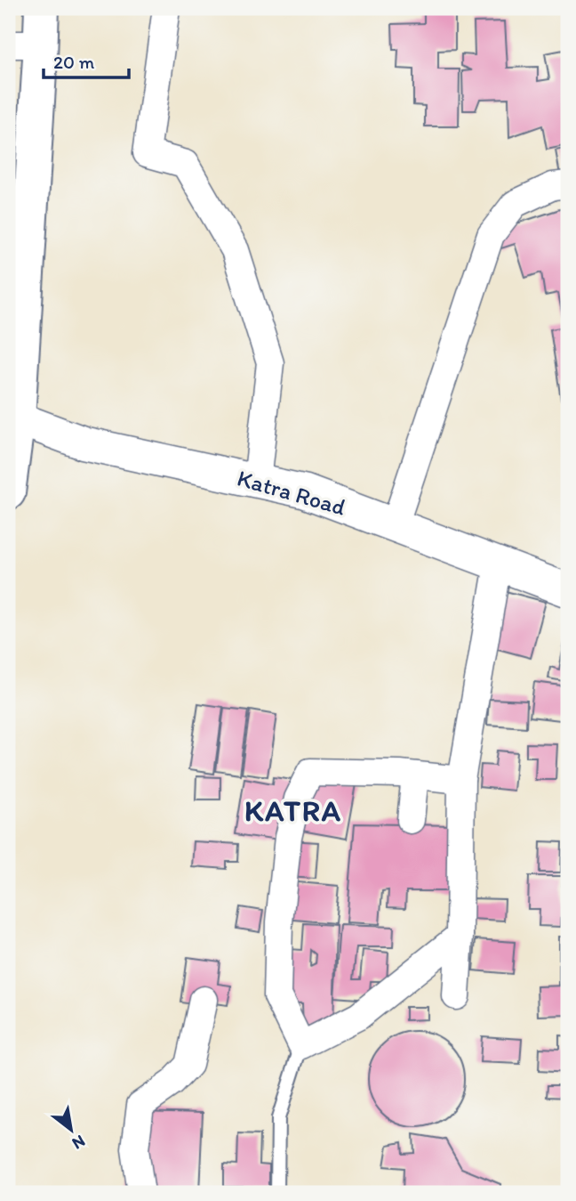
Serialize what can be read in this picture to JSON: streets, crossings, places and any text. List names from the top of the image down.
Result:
{
  "streets": {
    "street": ["Katra Road"]
  },
  "districts": ["KATRA"],
  "scale_bar": "20 m",
  "north": "bottom right"
}
